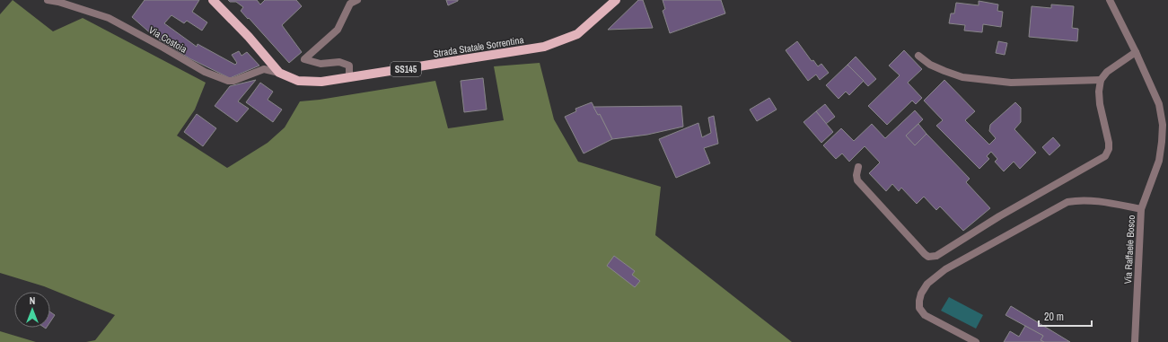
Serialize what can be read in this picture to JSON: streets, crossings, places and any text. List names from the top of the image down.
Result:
{
  "streets": {
    "main road": ["Strada Statale Sorrentina", "SS145"],
    "street": ["Via Costoia", "Via Raffaele Bosco"]
  },
  "crossings": [
    ["Via Costoia", "Strada Statale Sorrentina"]
  ],
  "scale_bar": "20 m",
  "north": "top"
}
